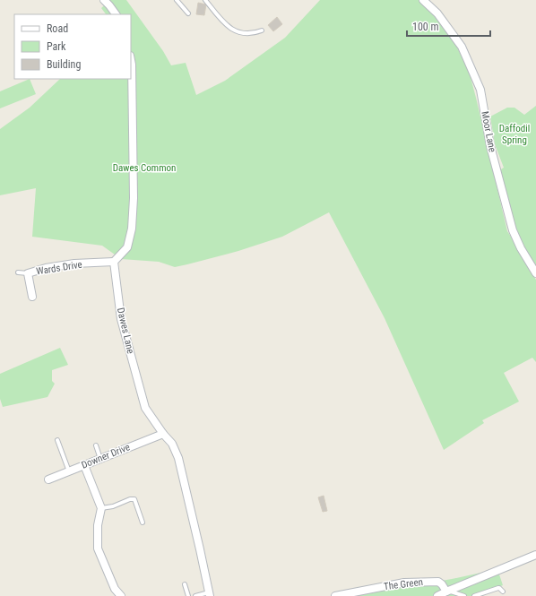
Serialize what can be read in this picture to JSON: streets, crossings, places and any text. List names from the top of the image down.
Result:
{
  "streets": {
    "street": [
      "Moor Lane",
      "Wards Drive",
      "Dawes Lane",
      "Downer Drive",
      "The Green"
    ]
  },
  "crossings": [
    ["Wards Drive", "Dawes Lane"],
    ["Dawes Lane", "Downer Drive"]
  ],
  "parks": ["Daffodil Spring", "Dawes Common"],
  "legend": ["Road", "Park", "Building"],
  "scale_bar": "100 m"
}
